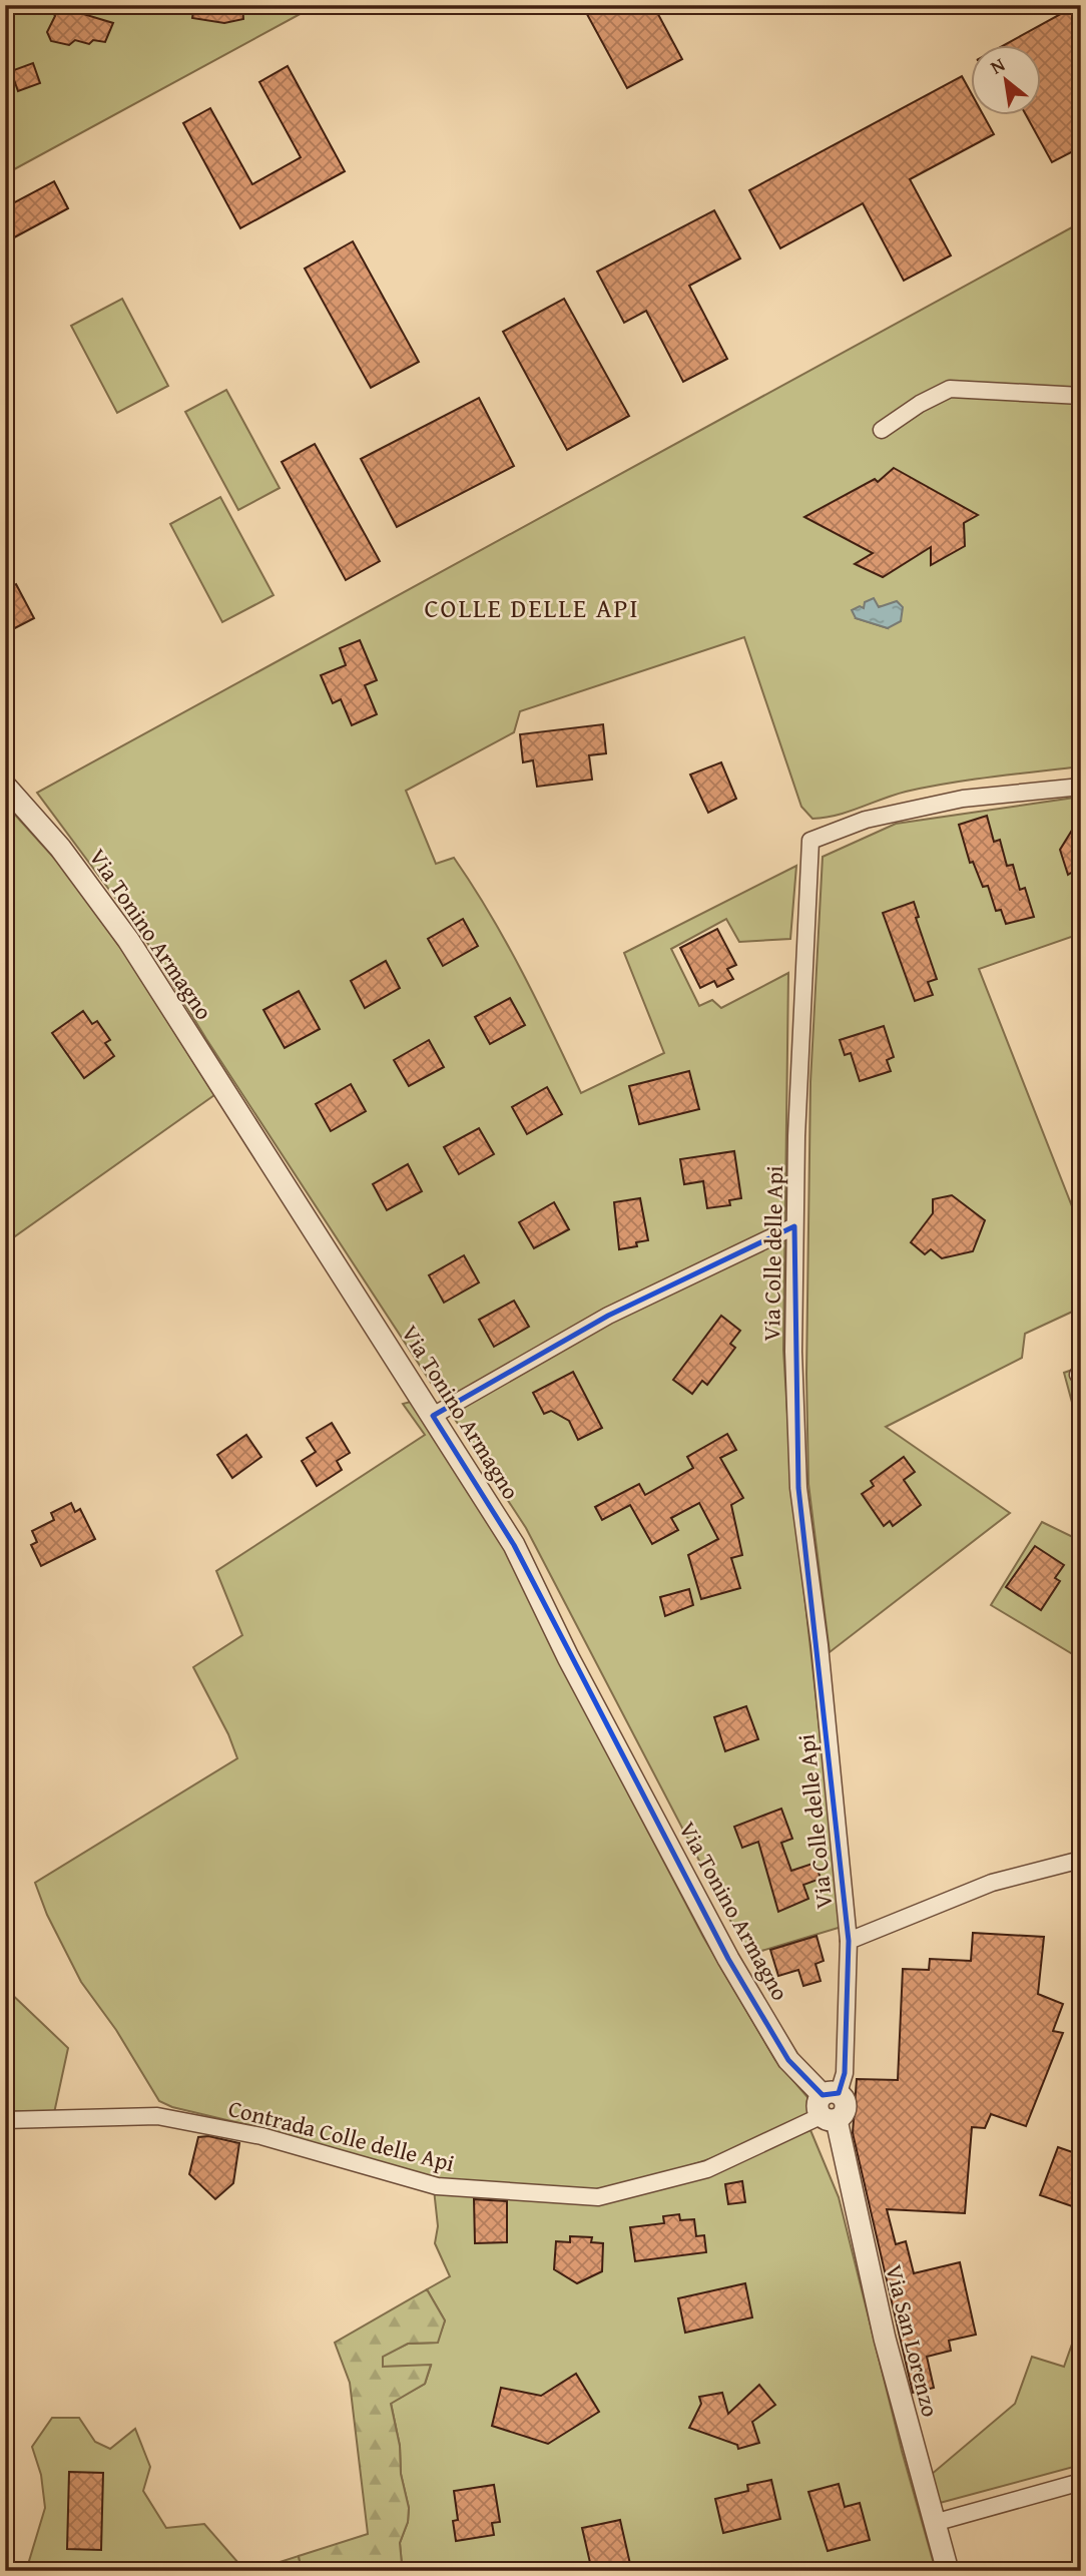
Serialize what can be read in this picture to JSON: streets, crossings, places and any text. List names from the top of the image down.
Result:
{
  "streets": {
    "street": [
      "Via Tonino Armagno",
      "Via Colle delle Api",
      "Contrada Colle delle Api",
      "Via San Lorenzo"
    ]
  },
  "crossings": [
    ["Via Tonino Armagno", "Via Colle delle Api"],
    ["Via Tonino Armagno", "Contrada Colle delle Api"],
    ["Via Tonino Armagno", "Via San Lorenzo"],
    ["Via Colle delle Api", "Contrada Colle delle Api"],
    ["Via Colle delle Api", "Via San Lorenzo"],
    ["Contrada Colle delle Api", "Via San Lorenzo"]
  ],
  "districts": ["COLLE DELLE API"],
  "north": "top left"
}
